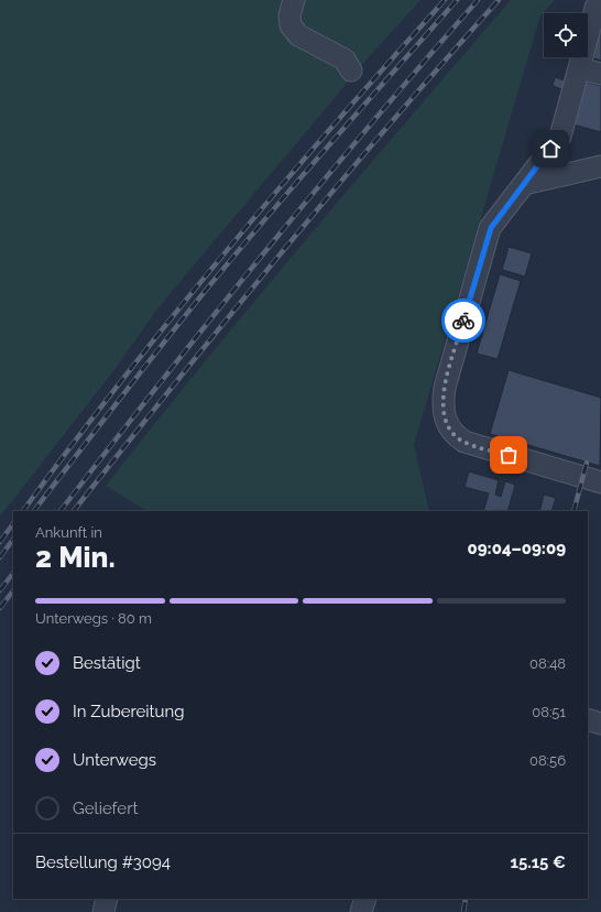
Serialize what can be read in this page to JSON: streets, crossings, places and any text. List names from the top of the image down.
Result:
{
  "page": {
    "heading": ["2 Min.", "Ankunft in", "09:04–09:09"],
    "panel": ["Bestellung #3094", "15.15 €"],
    "bar": "Unterwegs · 80 m",
    "list": [
      ["Bestätigt", "08:48"],
      ["In Zubereitung", "08:51"],
      ["Unterwegs", "08:56"],
      "Geliefert"
    ]
  }
}
